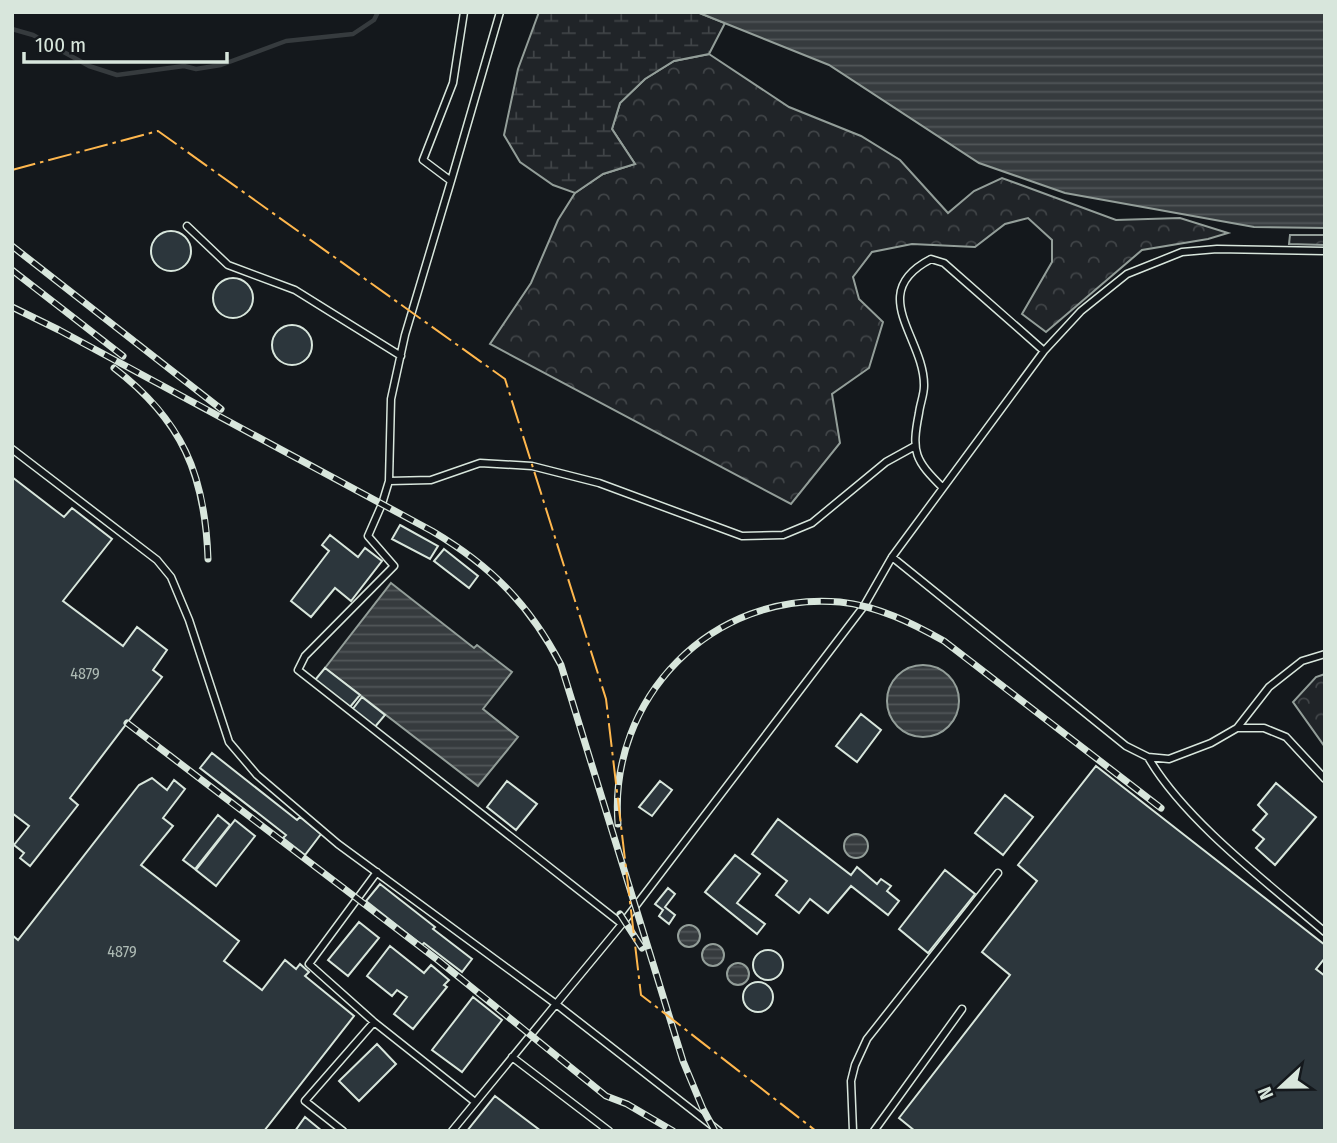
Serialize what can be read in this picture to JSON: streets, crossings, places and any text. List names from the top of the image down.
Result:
{
  "house_numbers": ["4879", "4879"],
  "scale_bar": "100 m",
  "north": "left"
}
